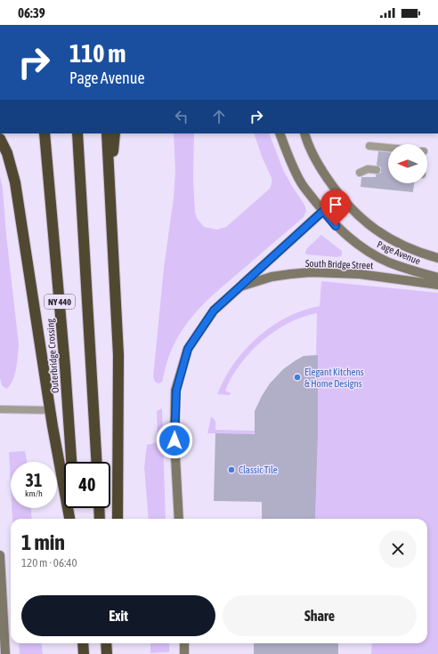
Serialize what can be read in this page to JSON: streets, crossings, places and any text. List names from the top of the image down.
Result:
{
  "streets": {
    "highway": ["NY 440", "Outerbridge Crossing"],
    "street": ["Page Avenue", "South Bridge Street"]
  },
  "crossings": [
    ["Page Avenue", "South Bridge Street"]
  ],
  "places": ["Elegant Kitchens & Home Designs", "Classic Tile"],
  "north": "left",
  "page": {
    "status": "06:39",
    "turn": ["110 m", "Page Avenue"],
    "speed": "31 km/h",
    "limit": "40",
    "heading": ["1 min", "120 m · 06:40"],
    "buttons": ["Exit", "Share"]
  }
}
